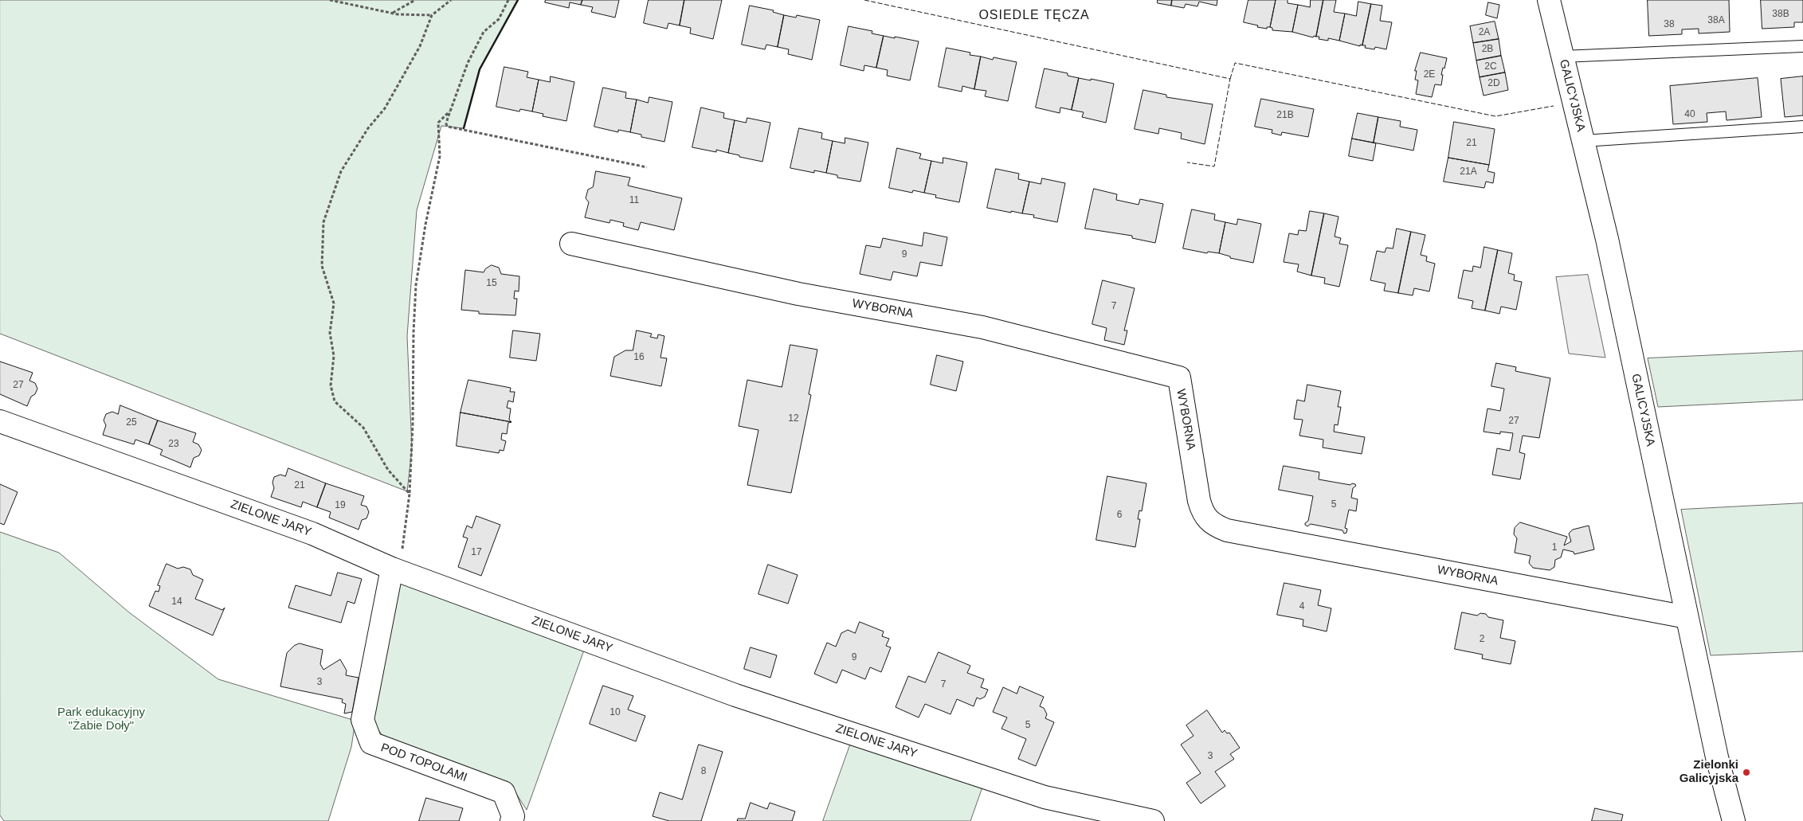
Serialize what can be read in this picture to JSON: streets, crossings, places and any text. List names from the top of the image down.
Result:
{
  "streets": {
    "street": [
      "GALICYJSKA",
      "WYBORNA",
      "ZIELONE JARY",
      "POD TOPOLAMI"
    ]
  },
  "crossings": [
    ["GALICYJSKA", "WYBORNA"],
    ["ZIELONE JARY", "POD TOPOLAMI"]
  ],
  "districts": ["OSIEDLE TĘCZA"],
  "parks": ["Park edukacyjny \"Żabie Doły\""],
  "places": ["Zielonki Galicyjska"],
  "house_numbers": [
    "38B",
    "38A",
    "38",
    "2A",
    "2B",
    "2C",
    "2E",
    "2D",
    "40",
    "21B",
    "21",
    "21A",
    "11",
    "9",
    "15",
    "7",
    "16",
    "27",
    "12",
    "27",
    "25",
    "23",
    "21",
    "5",
    "19",
    "6",
    "1",
    "17",
    "14",
    "4",
    "2",
    "9",
    "3",
    "7",
    "10",
    "5",
    "3",
    "8"
  ]
}
